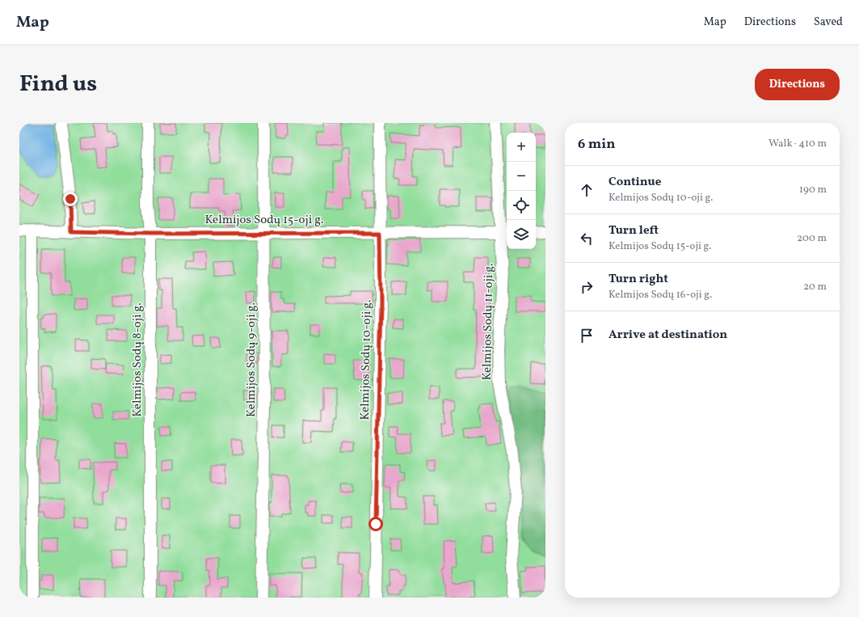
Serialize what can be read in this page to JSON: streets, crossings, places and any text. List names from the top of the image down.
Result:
{
  "streets": {
    "street": [
      "Kelmijos Sodų 15-oji g.",
      "Kelmijos Sodų 11-oji g.",
      "Kelmijos Sodų 8-oji g.",
      "Kelmijos Sodų 9-oji g.",
      "Kelmijos Sodų 10-oji g."
    ]
  },
  "crossings": [
    ["Kelmijos Sodų 15-oji g.", "Kelmijos Sodų 11-oji g."],
    ["Kelmijos Sodų 15-oji g.", "Kelmijos Sodų 8-oji g."],
    ["Kelmijos Sodų 15-oji g.", "Kelmijos Sodų 9-oji g."],
    ["Kelmijos Sodų 15-oji g.", "Kelmijos Sodų 10-oji g."]
  ],
  "page": {
    "header": "Map",
    "nav": ["Map", "Directions", "Saved"],
    "title": "Find us",
    "buttons": "Directions",
    "heading": ["6 min", "Walk · 410 m"],
    "map_buttons": ["+", "−"],
    "list": [
      ["Continue", "Kelmijos Sodų 10-oji g.", "190 m"],
      ["Turn left", "Kelmijos Sodų 15-oji g.", "200 m"],
      ["Turn right", "Kelmijos Sodų 16-oji g.", "20 m"],
      "Arrive at destination"
    ]
  }
}
